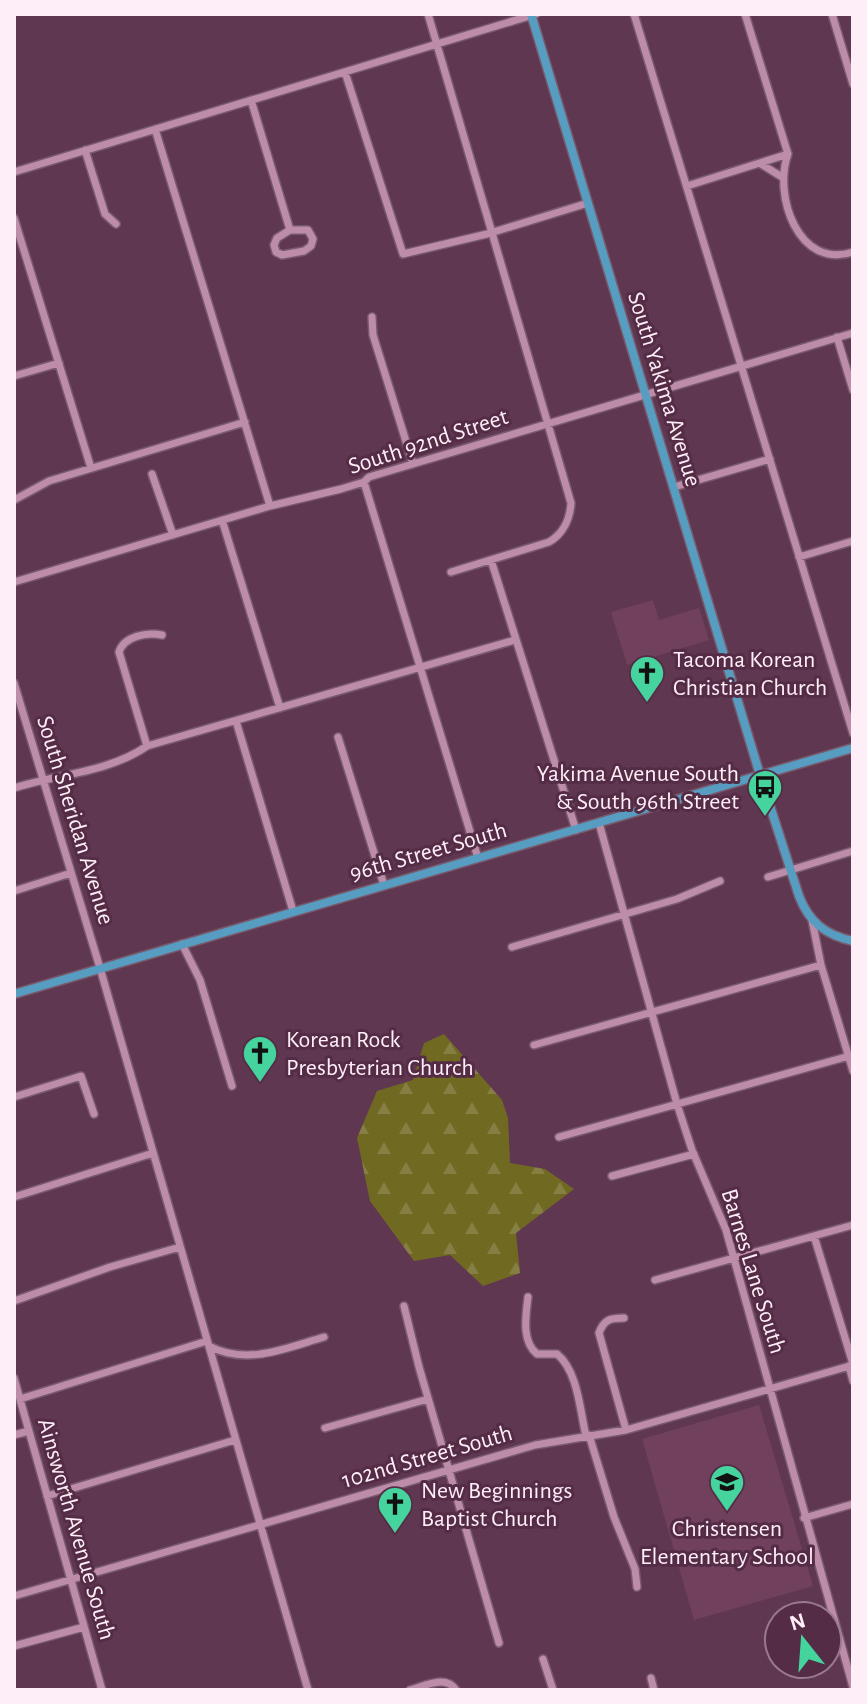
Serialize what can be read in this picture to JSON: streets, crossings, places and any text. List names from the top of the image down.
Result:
{
  "streets": {
    "main road": ["South Yakima Avenue", "96th Street South"],
    "street": [
      "South 92nd Street",
      "South Sheridan Avenue",
      "Barnes Lane South",
      "102nd Street South",
      "Ainsworth Avenue South"
    ]
  },
  "crossings": [
    ["South Yakima Avenue", "South 92nd Street"],
    ["South Yakima Avenue", "96th Street South"],
    ["South Sheridan Avenue", "96th Street South"],
    ["South Sheridan Avenue", "102nd Street South"],
    ["96th Street South", "Barnes Lane South"],
    ["Barnes Lane South", "102nd Street South"],
    ["102nd Street South", "Ainsworth Avenue South"]
  ],
  "places": {
    "church": ["Tacoma Korean Christian Church", "Korean Rock Presbyterian Church", "New Beginnings Baptist Church"],
    "bus stop": ["Yakima Avenue South & South 96th Street"],
    "school or university": ["Christensen Elementary School"]
  },
  "north": "top"
}
